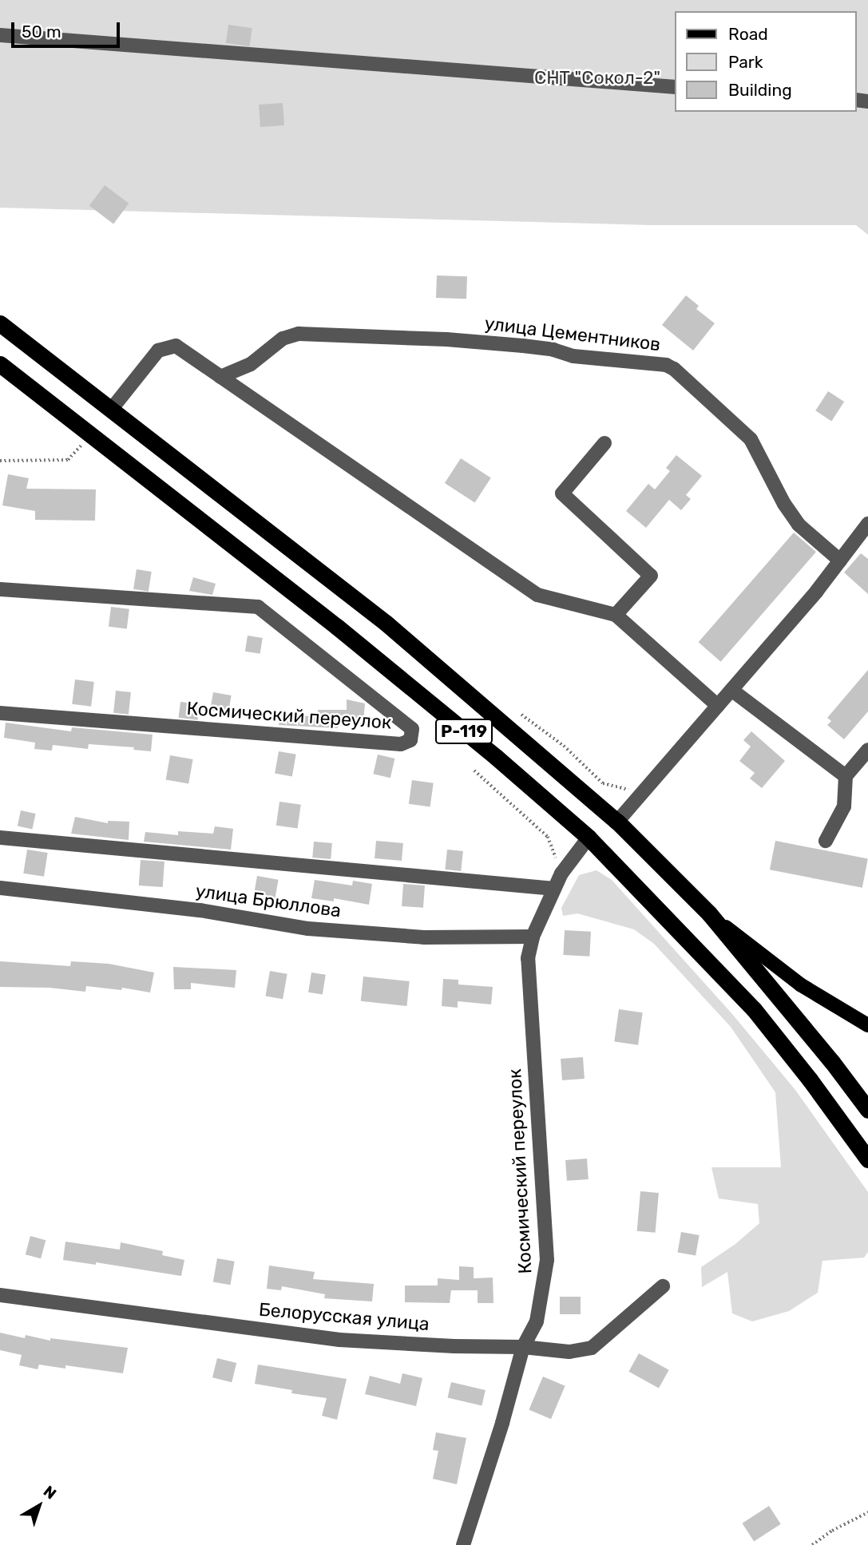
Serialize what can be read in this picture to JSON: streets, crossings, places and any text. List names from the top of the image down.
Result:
{
  "streets": {
    "highway": ["Р-119"],
    "street": [
      "улица Цементников",
      "Космический переулок",
      "улица Брюллова",
      "Белорусская улица"
    ]
  },
  "crossings": [
    ["Космический переулок", "Р-119"],
    ["Космический переулок", "улица Брюллова"],
    ["Космический переулок", "Белорусская улица"]
  ],
  "parks": ["СНТ \"Сокол-2\""],
  "legend": ["Road", "Park", "Building"],
  "scale_bar": "50 m",
  "north": "top right"
}
